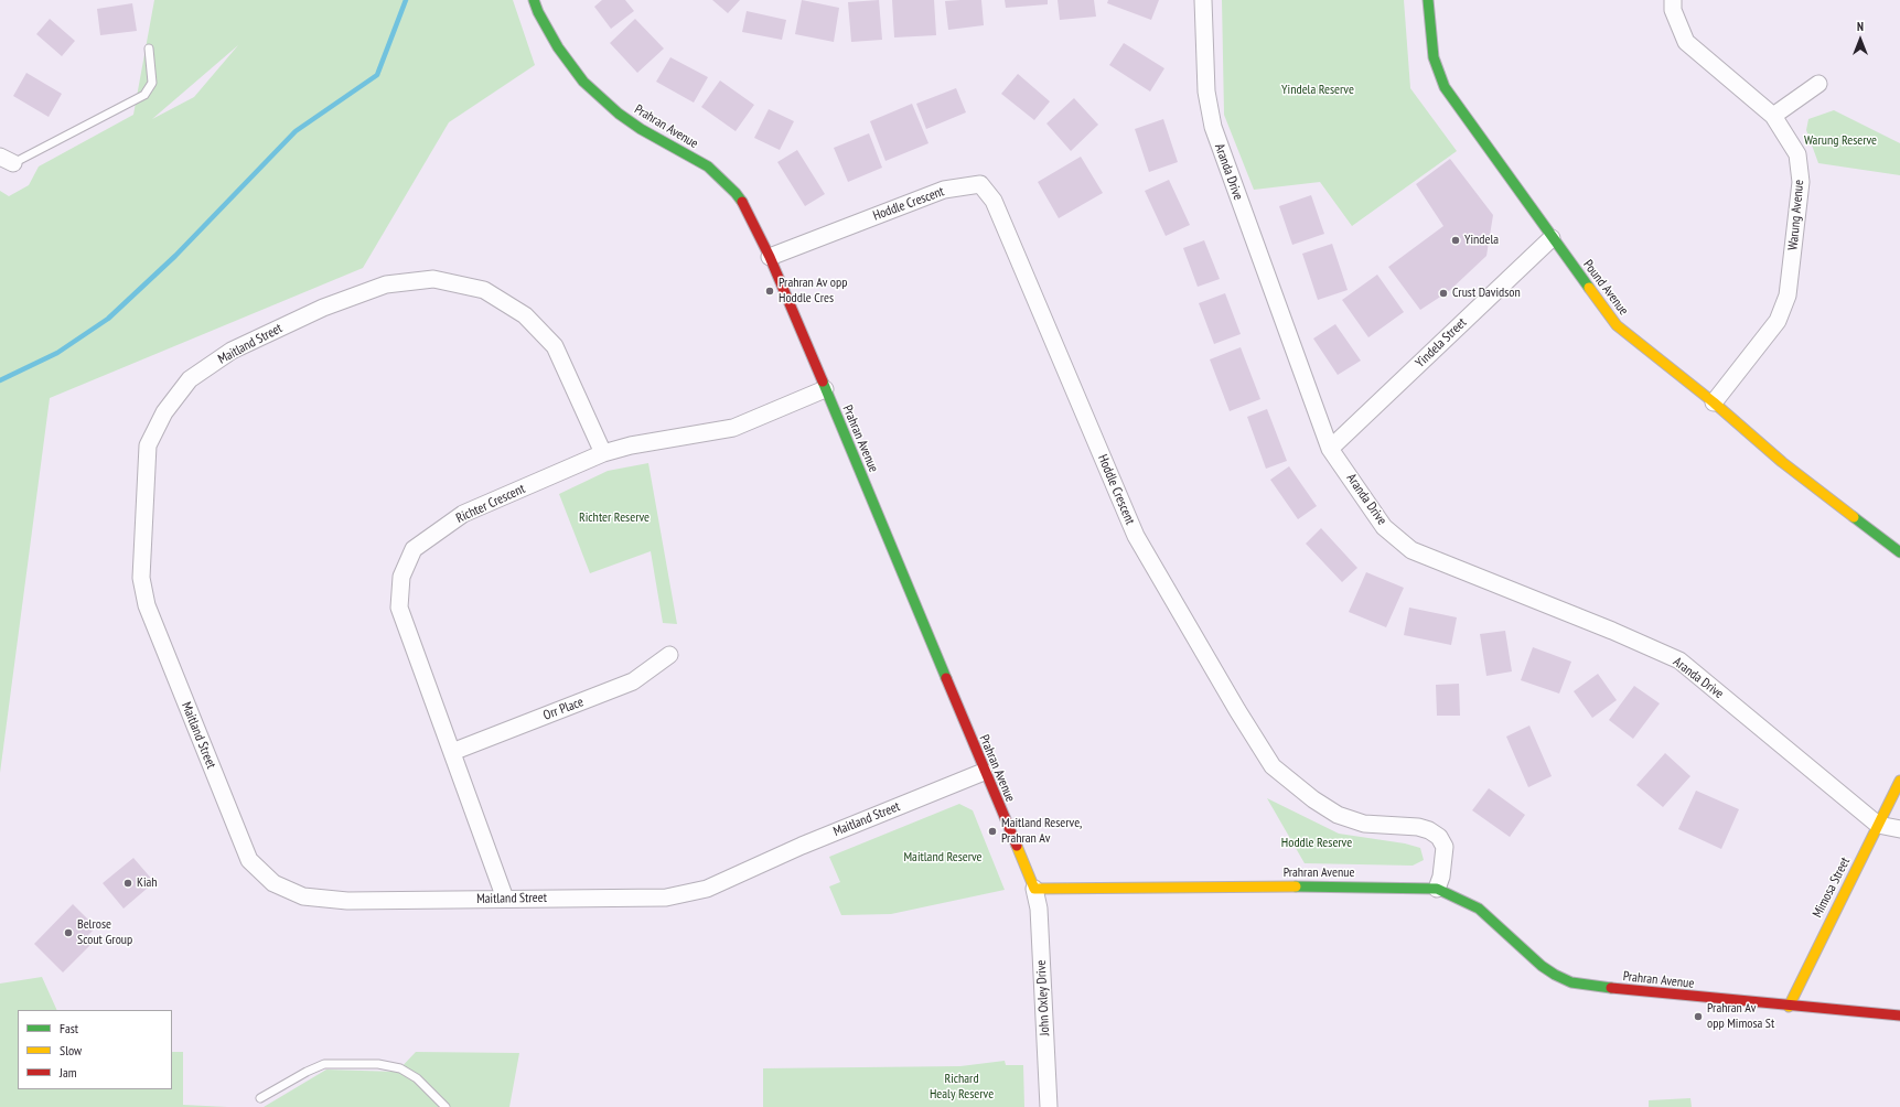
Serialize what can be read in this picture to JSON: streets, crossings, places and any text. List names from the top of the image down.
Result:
{
  "streets": {
    "street": [
      "Prahran Avenue",
      "Aranda Drive",
      "Hoddle Crescent",
      "Warung Avenue",
      "Pound Avenue",
      "Yindela Street",
      "Maitland Street",
      "Richter Crescent",
      "Orr Place",
      "Mimosa Street",
      "John Oxley Drive"
    ]
  },
  "crossings": [
    ["Prahran Avenue", "Hoddle Crescent"],
    ["Prahran Avenue", "Maitland Street"],
    ["Prahran Avenue", "Richter Crescent"],
    ["Prahran Avenue", "Mimosa Street"],
    ["Prahran Avenue", "John Oxley Drive"],
    ["Aranda Drive", "Yindela Street"],
    ["Aranda Drive", "Mimosa Street"],
    ["Warung Avenue", "Pound Avenue"],
    ["Pound Avenue", "Yindela Street"],
    ["Maitland Street", "Richter Crescent"],
    ["Richter Crescent", "Orr Place"]
  ],
  "parks": [
    "Yindela Reserve",
    "Warung Reserve",
    "Richter Reserve",
    "Hoddle Reserve",
    "Maitland Reserve",
    "Richard Healy Reserve"
  ],
  "places": [
    "Yindela",
    "Prahran Av opp Hoddle Cres",
    "Crust Davidson",
    "Maitland Reserve, Prahran Av",
    "Kiah",
    "Belrose Scout Group",
    "Prahran Av opp Mimosa St"
  ],
  "legend": ["Fast", "Slow", "Jam"],
  "north": "top"
}
